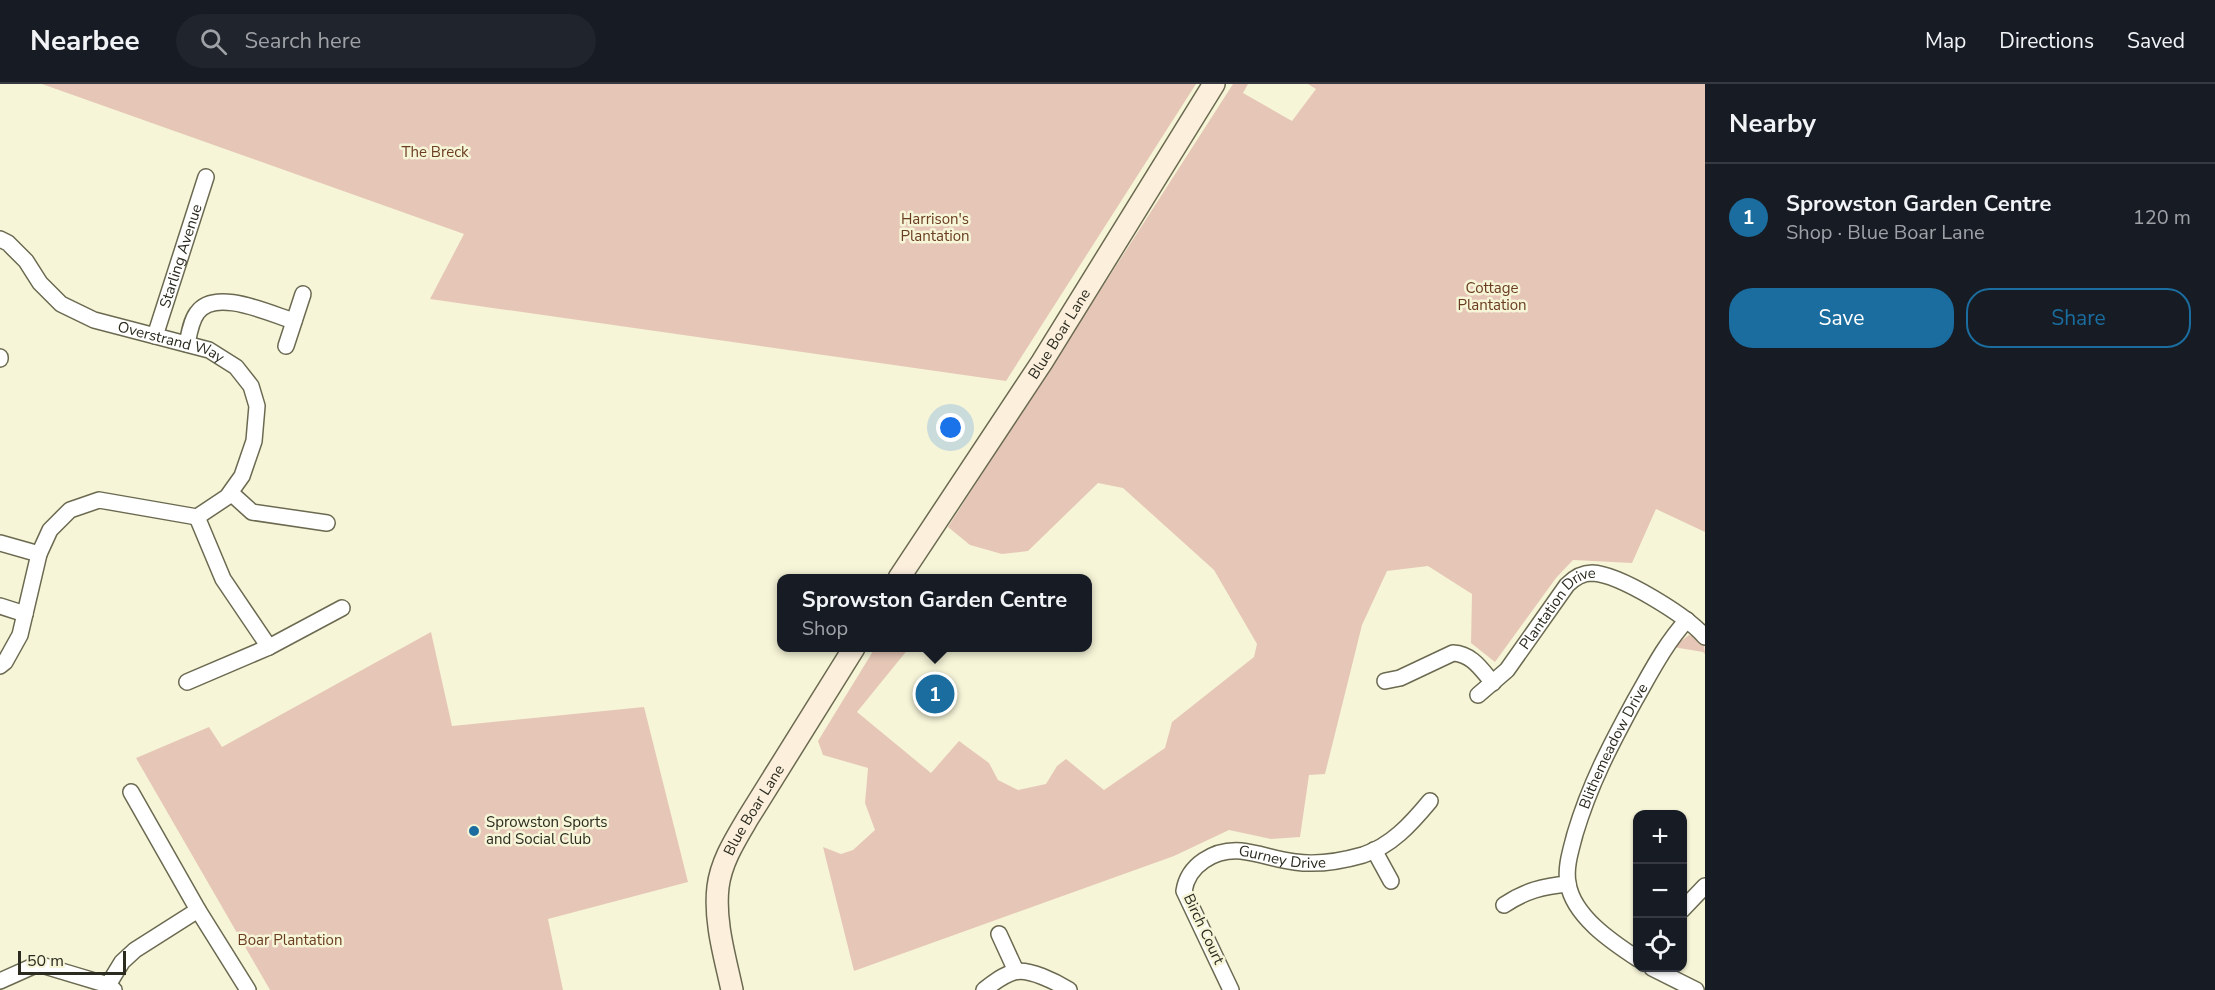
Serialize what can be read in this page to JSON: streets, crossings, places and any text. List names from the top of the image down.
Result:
{
  "streets": {
    "street": [
      "Starling Avenue",
      "Blue Boar Lane",
      "Overstrand Way",
      "Plantation Drive",
      "Blithemeadow Drive",
      "Gurney Drive",
      "Birch Court"
    ]
  },
  "crossings": [
    ["Starling Avenue", "Overstrand Way"],
    ["Plantation Drive", "Blithemeadow Drive"],
    ["Gurney Drive", "Birch Court"]
  ],
  "parks": [
    "The Breck",
    "Harrison's Plantation",
    "Cottage Plantation",
    "Boar Plantation"
  ],
  "places": ["Sprowston Sports and Social Club"],
  "scale_bar": "50 m",
  "page": {
    "header": "Nearbee",
    "search": "Search here",
    "nav": ["Map", "Directions", "Saved"],
    "heading": "Nearby",
    "list": [
      {
        "mark": "1",
        "name": "Sprowston Garden Centre",
        "note": "Shop · Blue Boar Lane",
        "value": "120 m"
      }
    ],
    "buttons": ["Save", "Share"],
    "popup": ["Sprowston Garden Centre", "Shop"],
    "pins": "1",
    "map_buttons": ["+", "−"],
    "scale": "50 m"
  }
}
